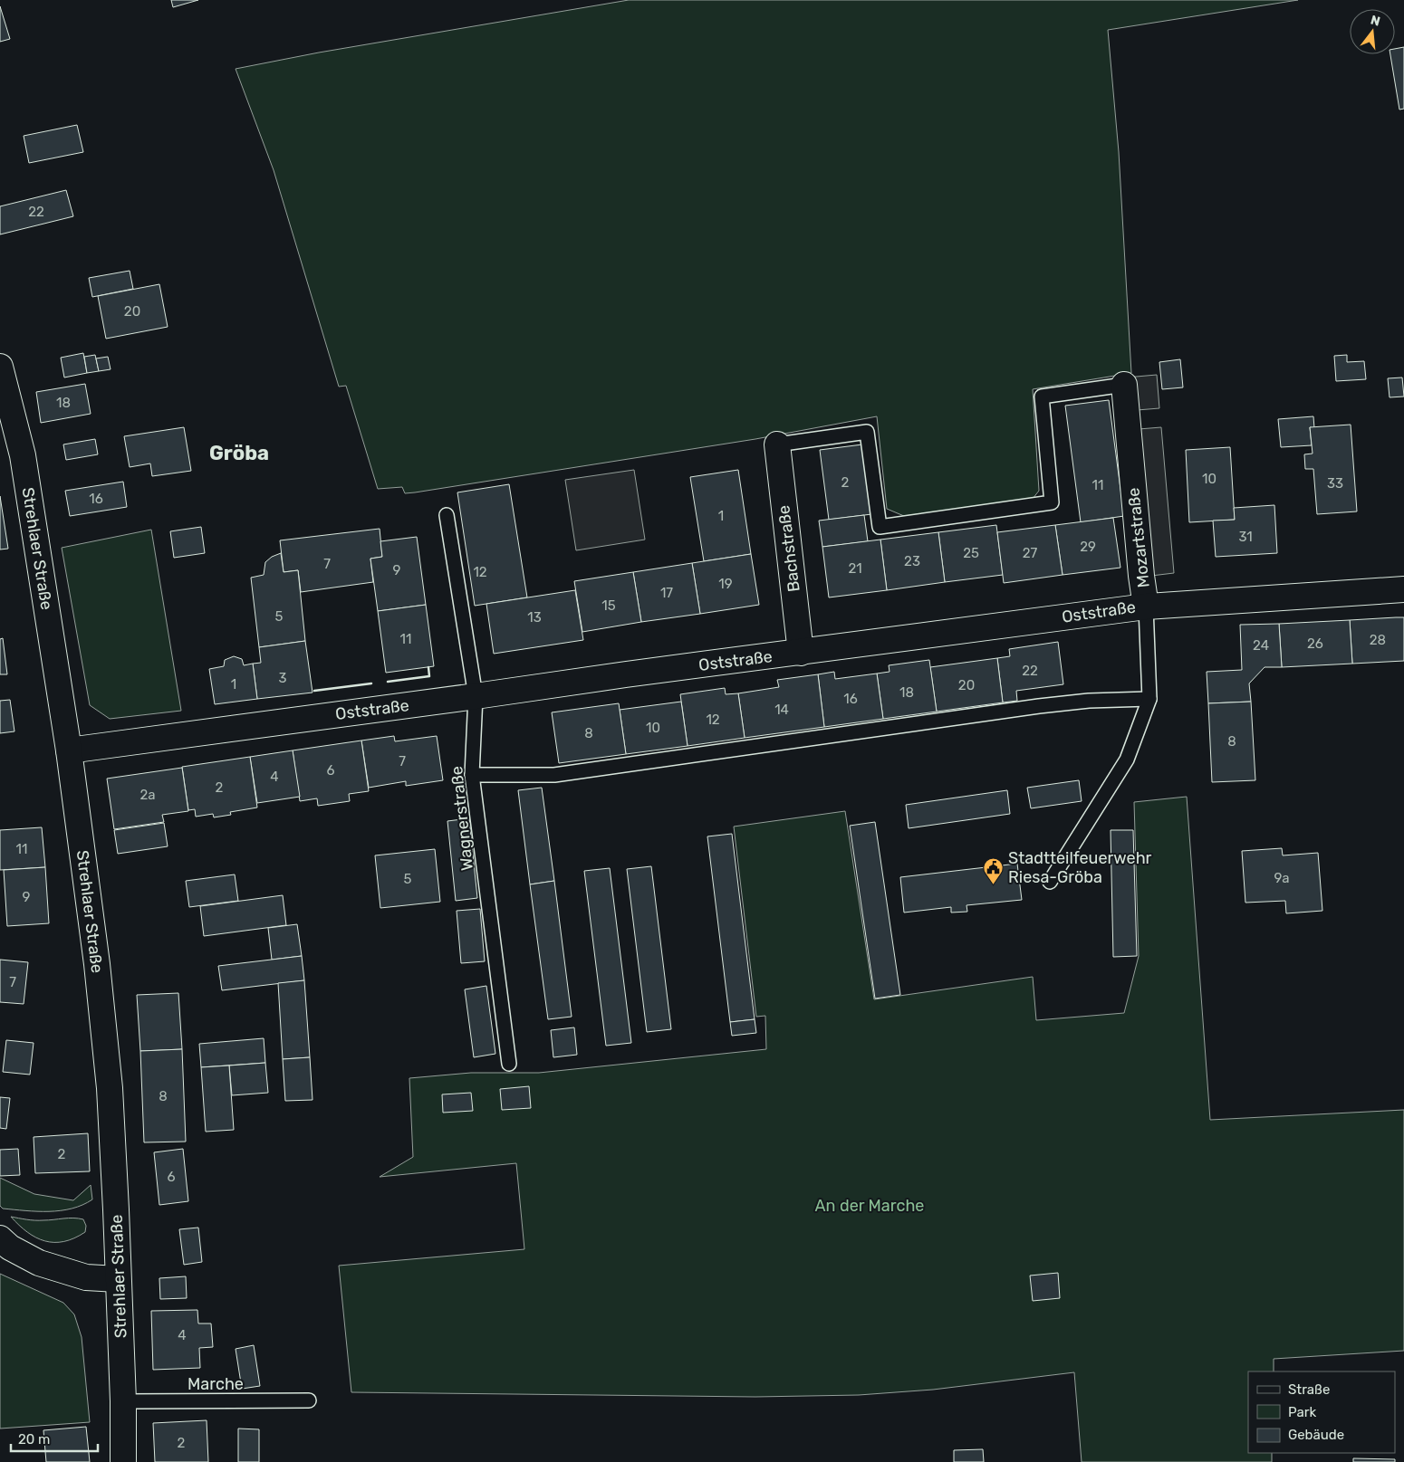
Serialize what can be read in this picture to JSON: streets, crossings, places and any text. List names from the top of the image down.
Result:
{
  "streets": {
    "street": [
      "Mozartstraße",
      "Strehlaer Straße",
      "Bachstraße",
      "Oststraße"
    ],
    "lane": ["Wagnerstraße", "Marche"]
  },
  "crossings": [
    ["Mozartstraße", "Oststraße"],
    ["Strehlaer Straße", "Oststraße"],
    ["Strehlaer Straße", "Marche"],
    ["Bachstraße", "Oststraße"],
    ["Oststraße", "Wagnerstraße"]
  ],
  "districts": ["Gröba"],
  "parks": ["An der Marche"],
  "places": {
    "public building": ["Stadtteilfeuerwehr Riesa-Gröba"]
  },
  "house_numbers": [
    "22",
    "20",
    "18",
    "10",
    "2",
    "33",
    "11",
    "16",
    "1",
    "31",
    "29",
    "25",
    "27",
    "23",
    "7",
    "21",
    "9",
    "12",
    "19",
    "17",
    "15",
    "5",
    "13",
    "11",
    "28",
    "26",
    "24",
    "22",
    "3",
    "1",
    "20",
    "18",
    "16",
    "14",
    "12",
    "10",
    "8",
    "8",
    "7",
    "6",
    "4",
    "2",
    "2a",
    "11",
    "9a",
    "5",
    "9",
    "7",
    "8",
    "2",
    "6",
    "4",
    "2"
  ],
  "legend": ["Straße", "Park", "Gebäude"],
  "scale_bar": "20 m",
  "north": "top"
}
